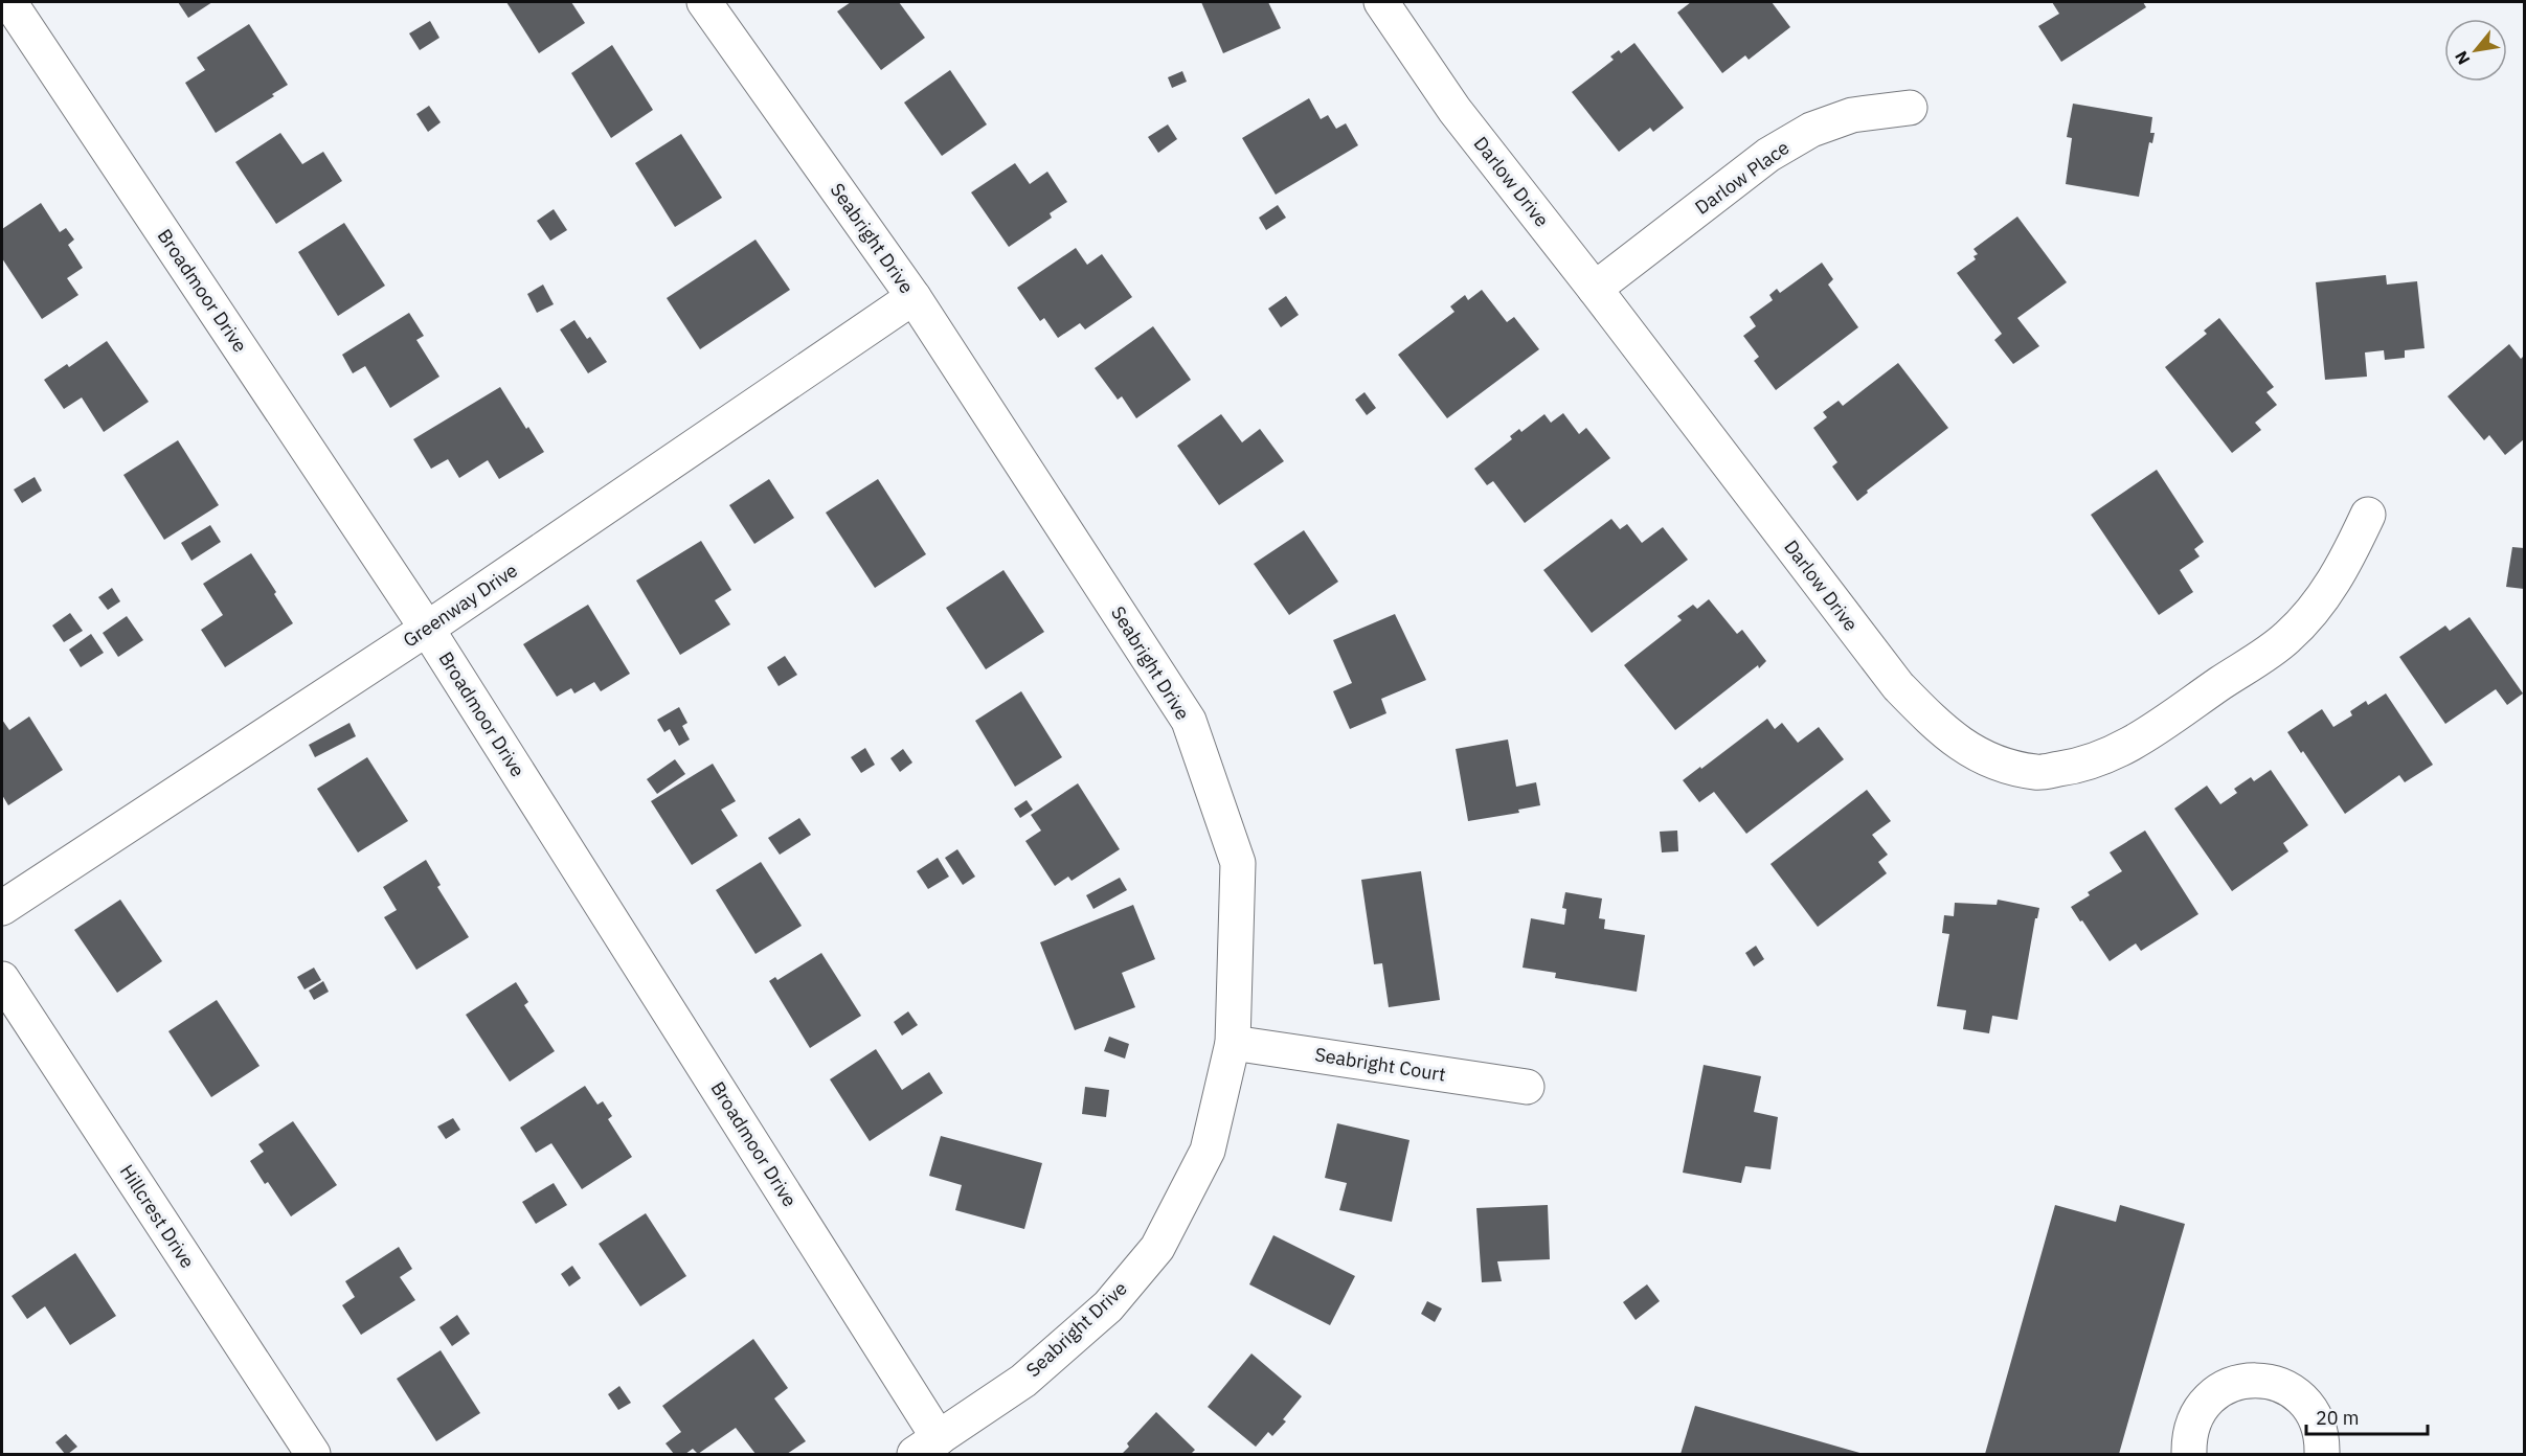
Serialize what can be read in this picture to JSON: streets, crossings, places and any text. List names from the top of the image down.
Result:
{
  "streets": {
    "street": [
      "Darlow Place",
      "Darlow Drive",
      "Seabright Drive",
      "Broadmoor Drive",
      "Greenway Drive",
      "Seabright Court",
      "Hillcrest Drive"
    ]
  },
  "crossings": [
    ["Darlow Place", "Darlow Drive"],
    ["Seabright Drive", "Broadmoor Drive"],
    ["Seabright Drive", "Greenway Drive"],
    ["Seabright Drive", "Seabright Court"],
    ["Broadmoor Drive", "Greenway Drive"]
  ],
  "scale_bar": "20 m",
  "north": "bottom left"
}
